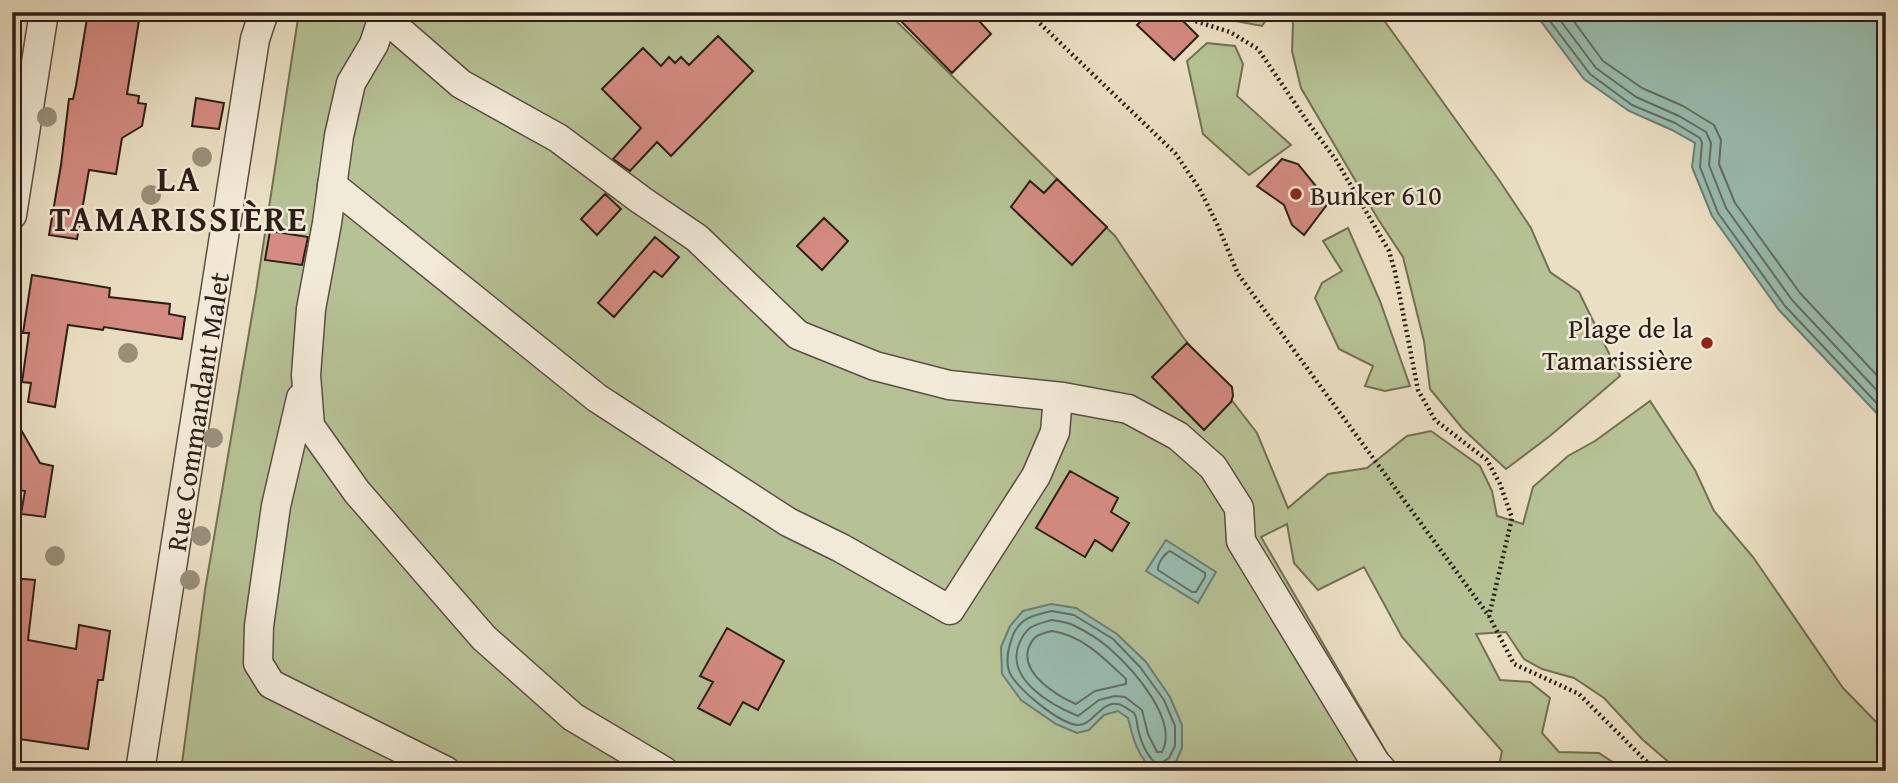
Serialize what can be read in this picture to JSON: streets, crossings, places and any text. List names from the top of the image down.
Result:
{
  "streets": {
    "street": ["Rue Commandant Malet"]
  },
  "districts": ["LA TAMARISSIÈRE"],
  "places": ["Bunker 610", "Plage de la Tamarissière"]
}
